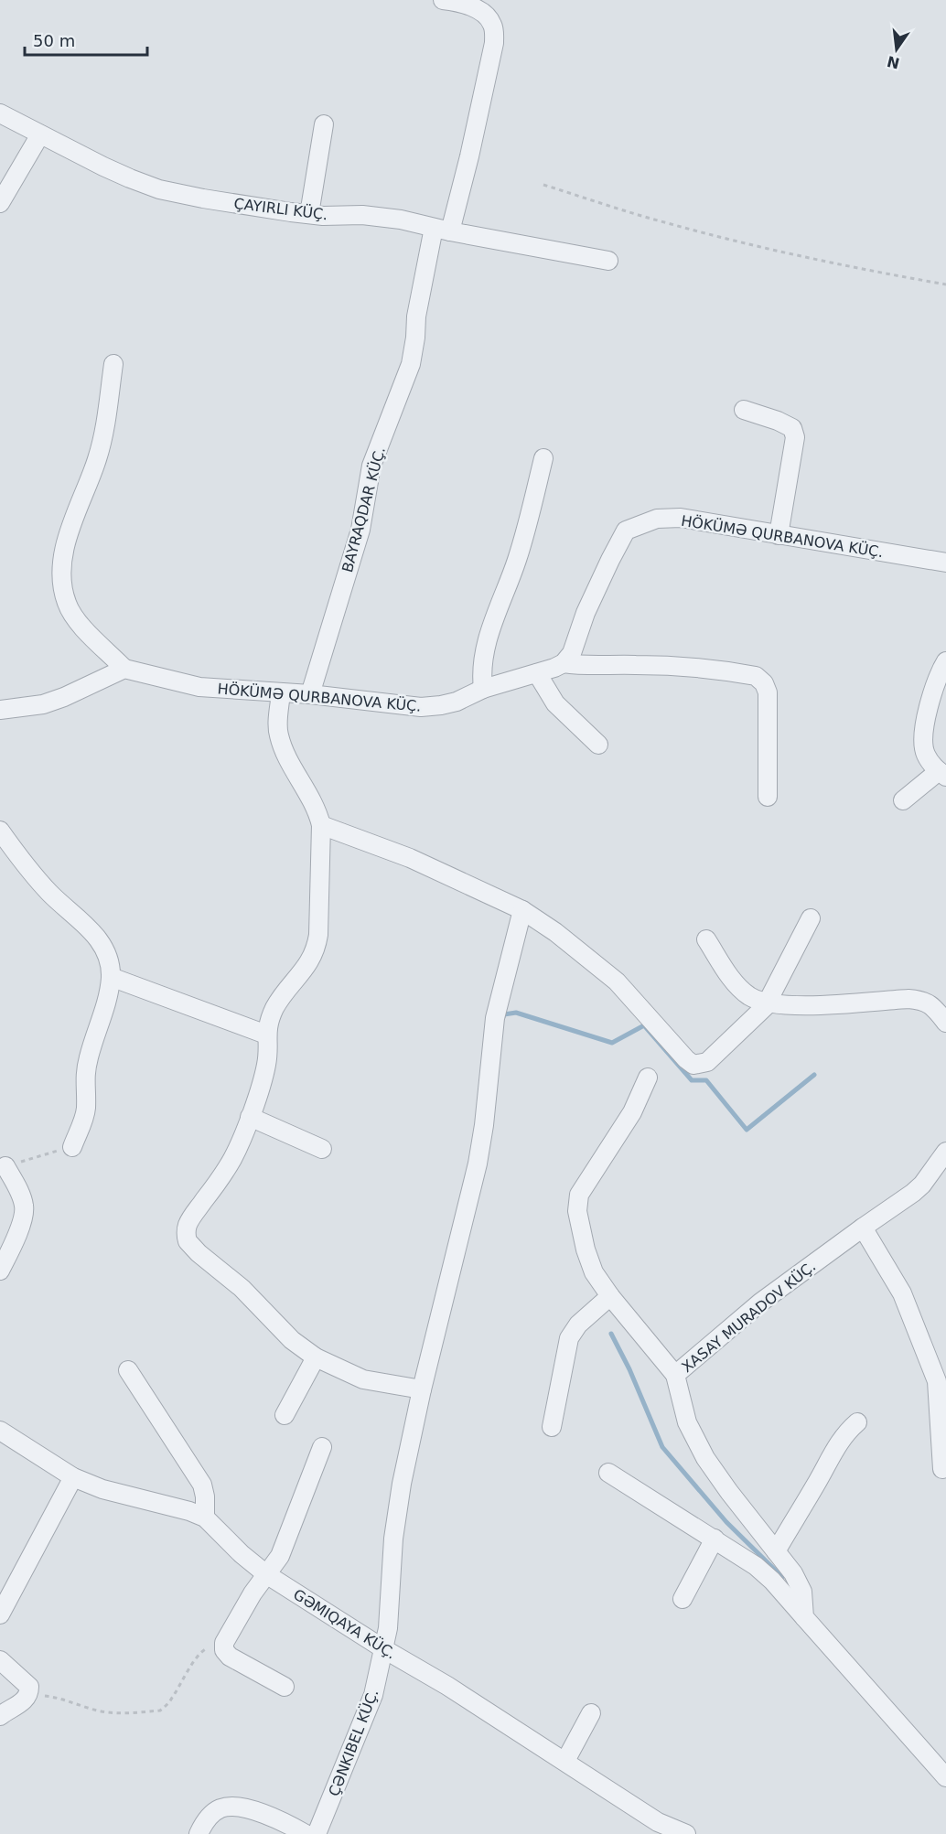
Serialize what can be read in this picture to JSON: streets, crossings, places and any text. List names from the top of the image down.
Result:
{
  "streets": {
    "street": [
      "BAYRAQDAR KÜÇ.",
      "HÖKÜMƏ QURBANOVA KÜÇ.",
      "XASAY MURADOV KÜÇ.",
      "GƏMIQAYA KÜÇ.",
      "ÇƏNKIBEL KÜÇ."
    ]
  },
  "crossings": [
    ["BAYRAQDAR KÜÇ.", "HÖKÜMƏ QURBANOVA KÜÇ."],
    ["GƏMIQAYA KÜÇ.", "ÇƏNKIBEL KÜÇ."]
  ],
  "scale_bar": "50 m",
  "north": "bottom"
}
